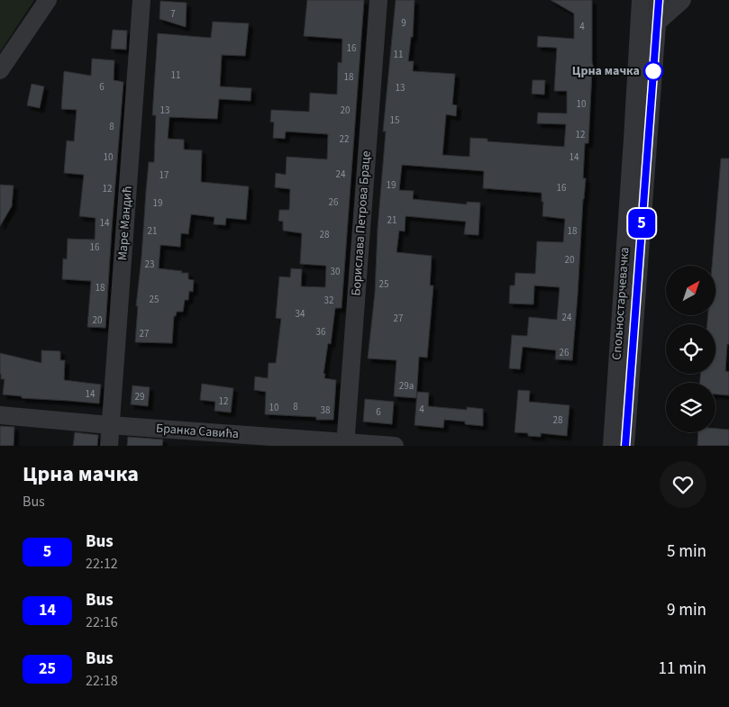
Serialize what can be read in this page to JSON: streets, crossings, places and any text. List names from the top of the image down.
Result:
{
  "streets": {
    "street": [
      "Маре Мандић",
      "Борислава Петрова Браце",
      "Спољностарчевачка",
      "Бранка Савића"
    ]
  },
  "crossings": [
    ["Маре Мандић", "Бранка Савића"],
    ["Борислава Петрова Браце", "Бранка Савића"]
  ],
  "places": ["Црна мачка"],
  "lines": ["bus line 5"],
  "house_numbers": [
    "7",
    "9",
    "4",
    "16",
    "11",
    "11",
    "18",
    "6",
    "13",
    "10",
    "13",
    "20",
    "15",
    "8",
    "12",
    "22",
    "10",
    "14",
    "24",
    "17",
    "19",
    "16",
    "12",
    "26",
    "19",
    "21",
    "14",
    "21",
    "18",
    "28",
    "16",
    "20",
    "23",
    "30",
    "25",
    "18",
    "25",
    "32",
    "34",
    "24",
    "27",
    "20",
    "36",
    "27",
    "26",
    "29a",
    "14",
    "29",
    "12",
    "8",
    "10",
    "4",
    "38",
    "6",
    "28"
  ],
  "north": "top right",
  "page": {
    "on_map": "5",
    "heading": ["Црна мачка", "Bus"],
    "list": [
      {
        "mark": "5",
        "name": "Bus",
        "note": "22:12",
        "value": "5 min"
      },
      {
        "mark": "14",
        "name": "Bus",
        "note": "22:16",
        "value": "9 min"
      },
      {
        "mark": "25",
        "name": "Bus",
        "note": "22:18",
        "value": "11 min"
      }
    ]
  }
}
